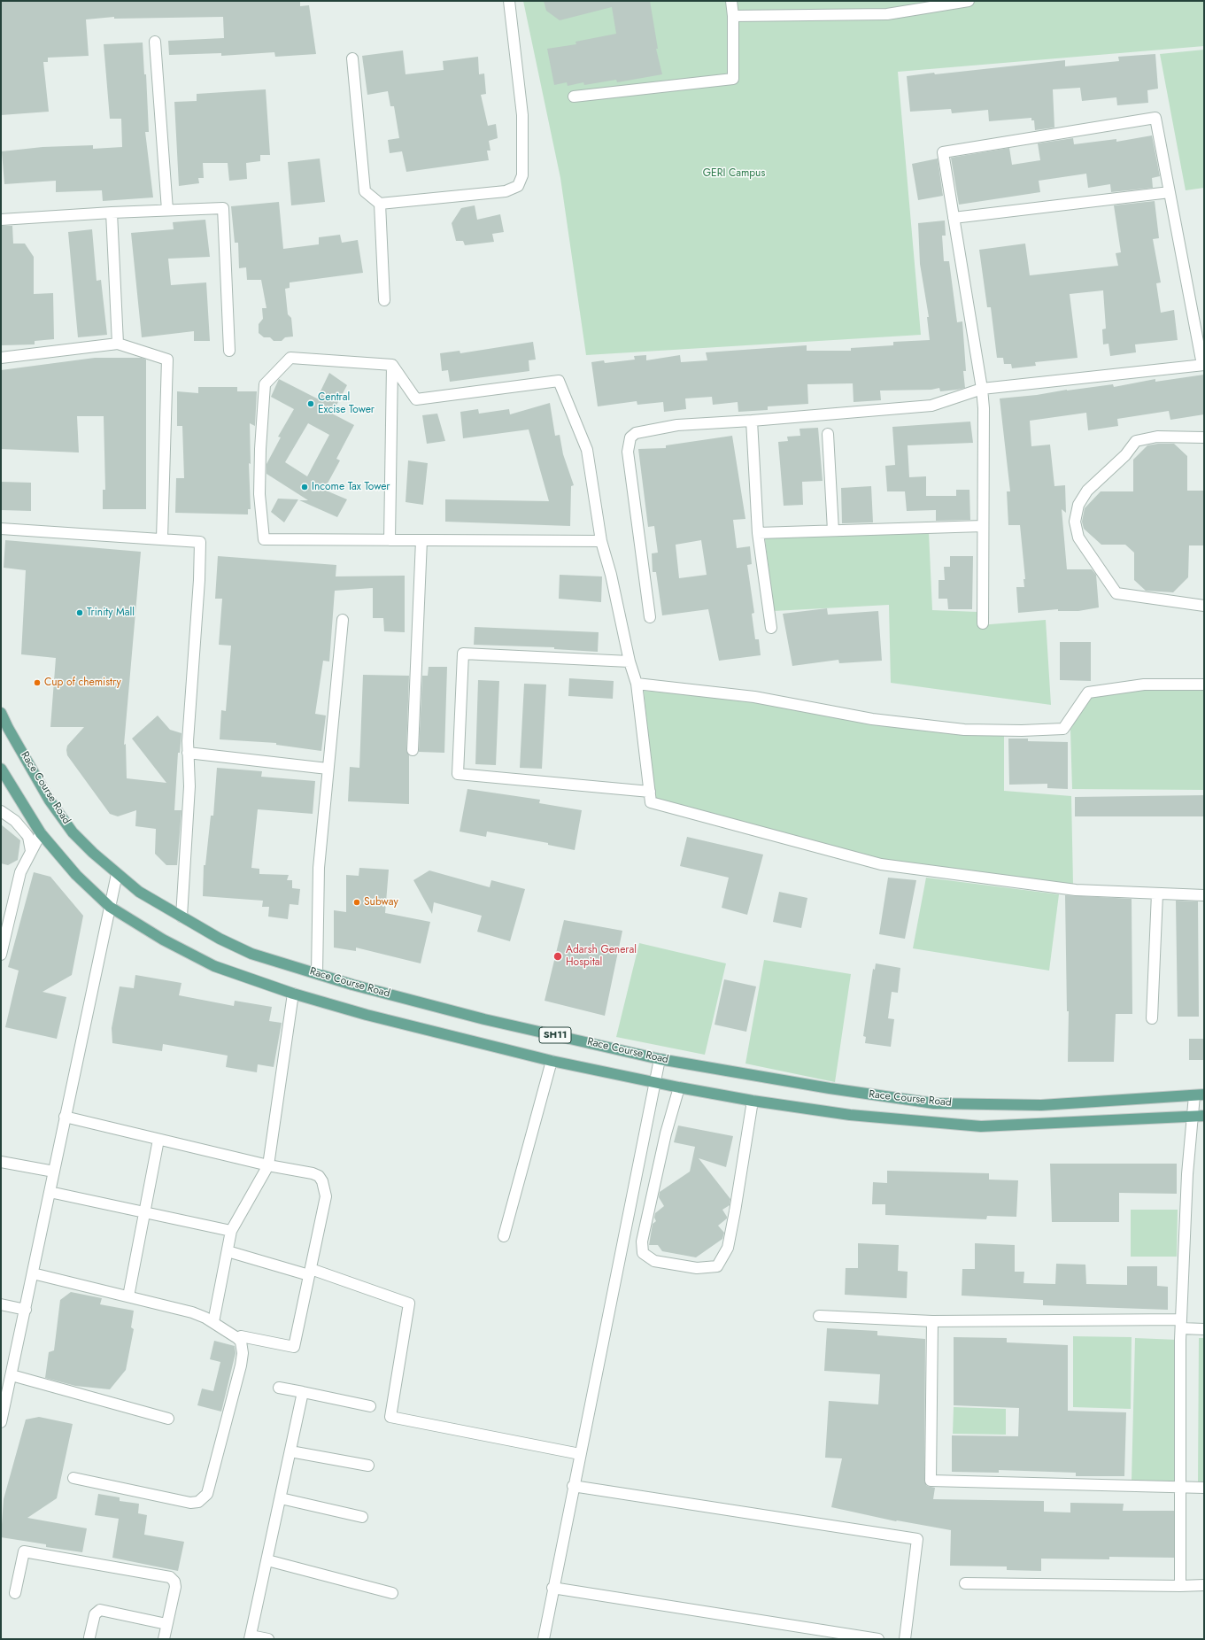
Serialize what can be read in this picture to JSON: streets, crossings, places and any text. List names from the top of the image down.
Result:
{
  "streets": {
    "main road": ["Race Course Road", "SH11"]
  },
  "parks": ["GERI Campus"],
  "places": [
    "Central Excise Tower",
    "Income Tax Tower",
    "Trinity Mall",
    "Cup of chemistry",
    "Subway",
    "Adarsh General Hospital"
  ]
}
